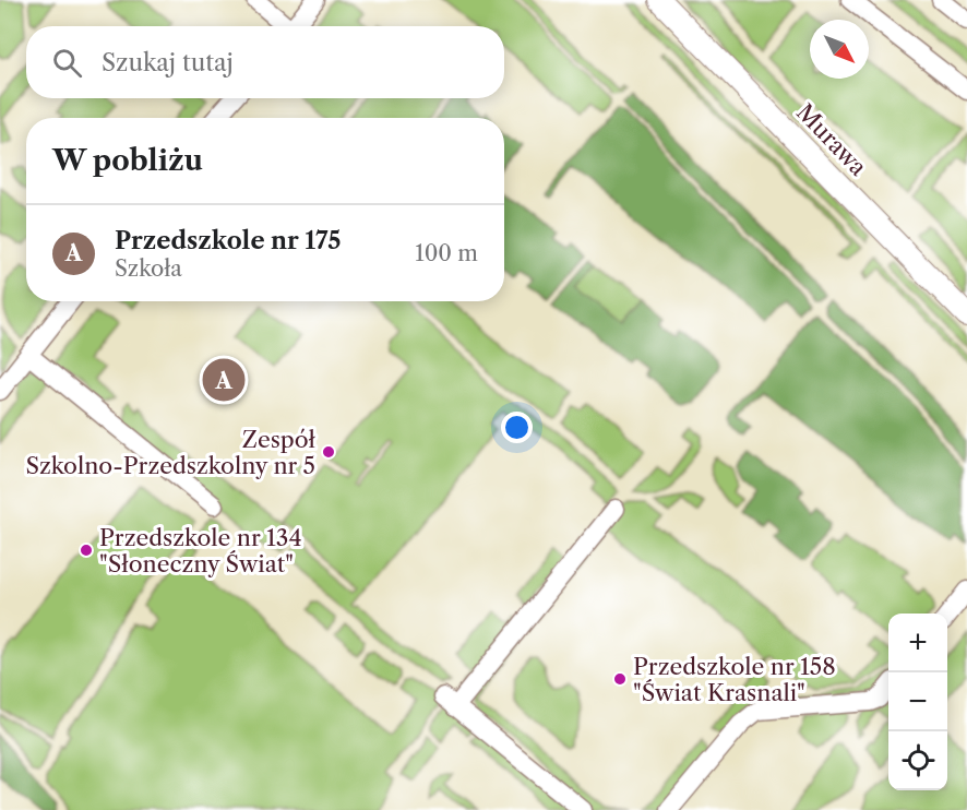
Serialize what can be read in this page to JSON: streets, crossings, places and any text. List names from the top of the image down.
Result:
{
  "streets": {
    "street": ["Murawa"]
  },
  "places": ["Zespół Szkolno-Przedszkolny nr 5", "Przedszkole nr 134 \"Słoneczny Świat\"", "Przedszkole nr 158 \"Świat Krasnali\""],
  "north": "bottom right",
  "page": {
    "search": "Szukaj tutaj",
    "heading": "W pobliżu",
    "list": [
      {
        "mark": "A",
        "name": "Przedszkole nr 175",
        "note": "Szkoła",
        "value": "100 m"
      }
    ],
    "pins": "A",
    "map_buttons": ["+", "−"]
  }
}
